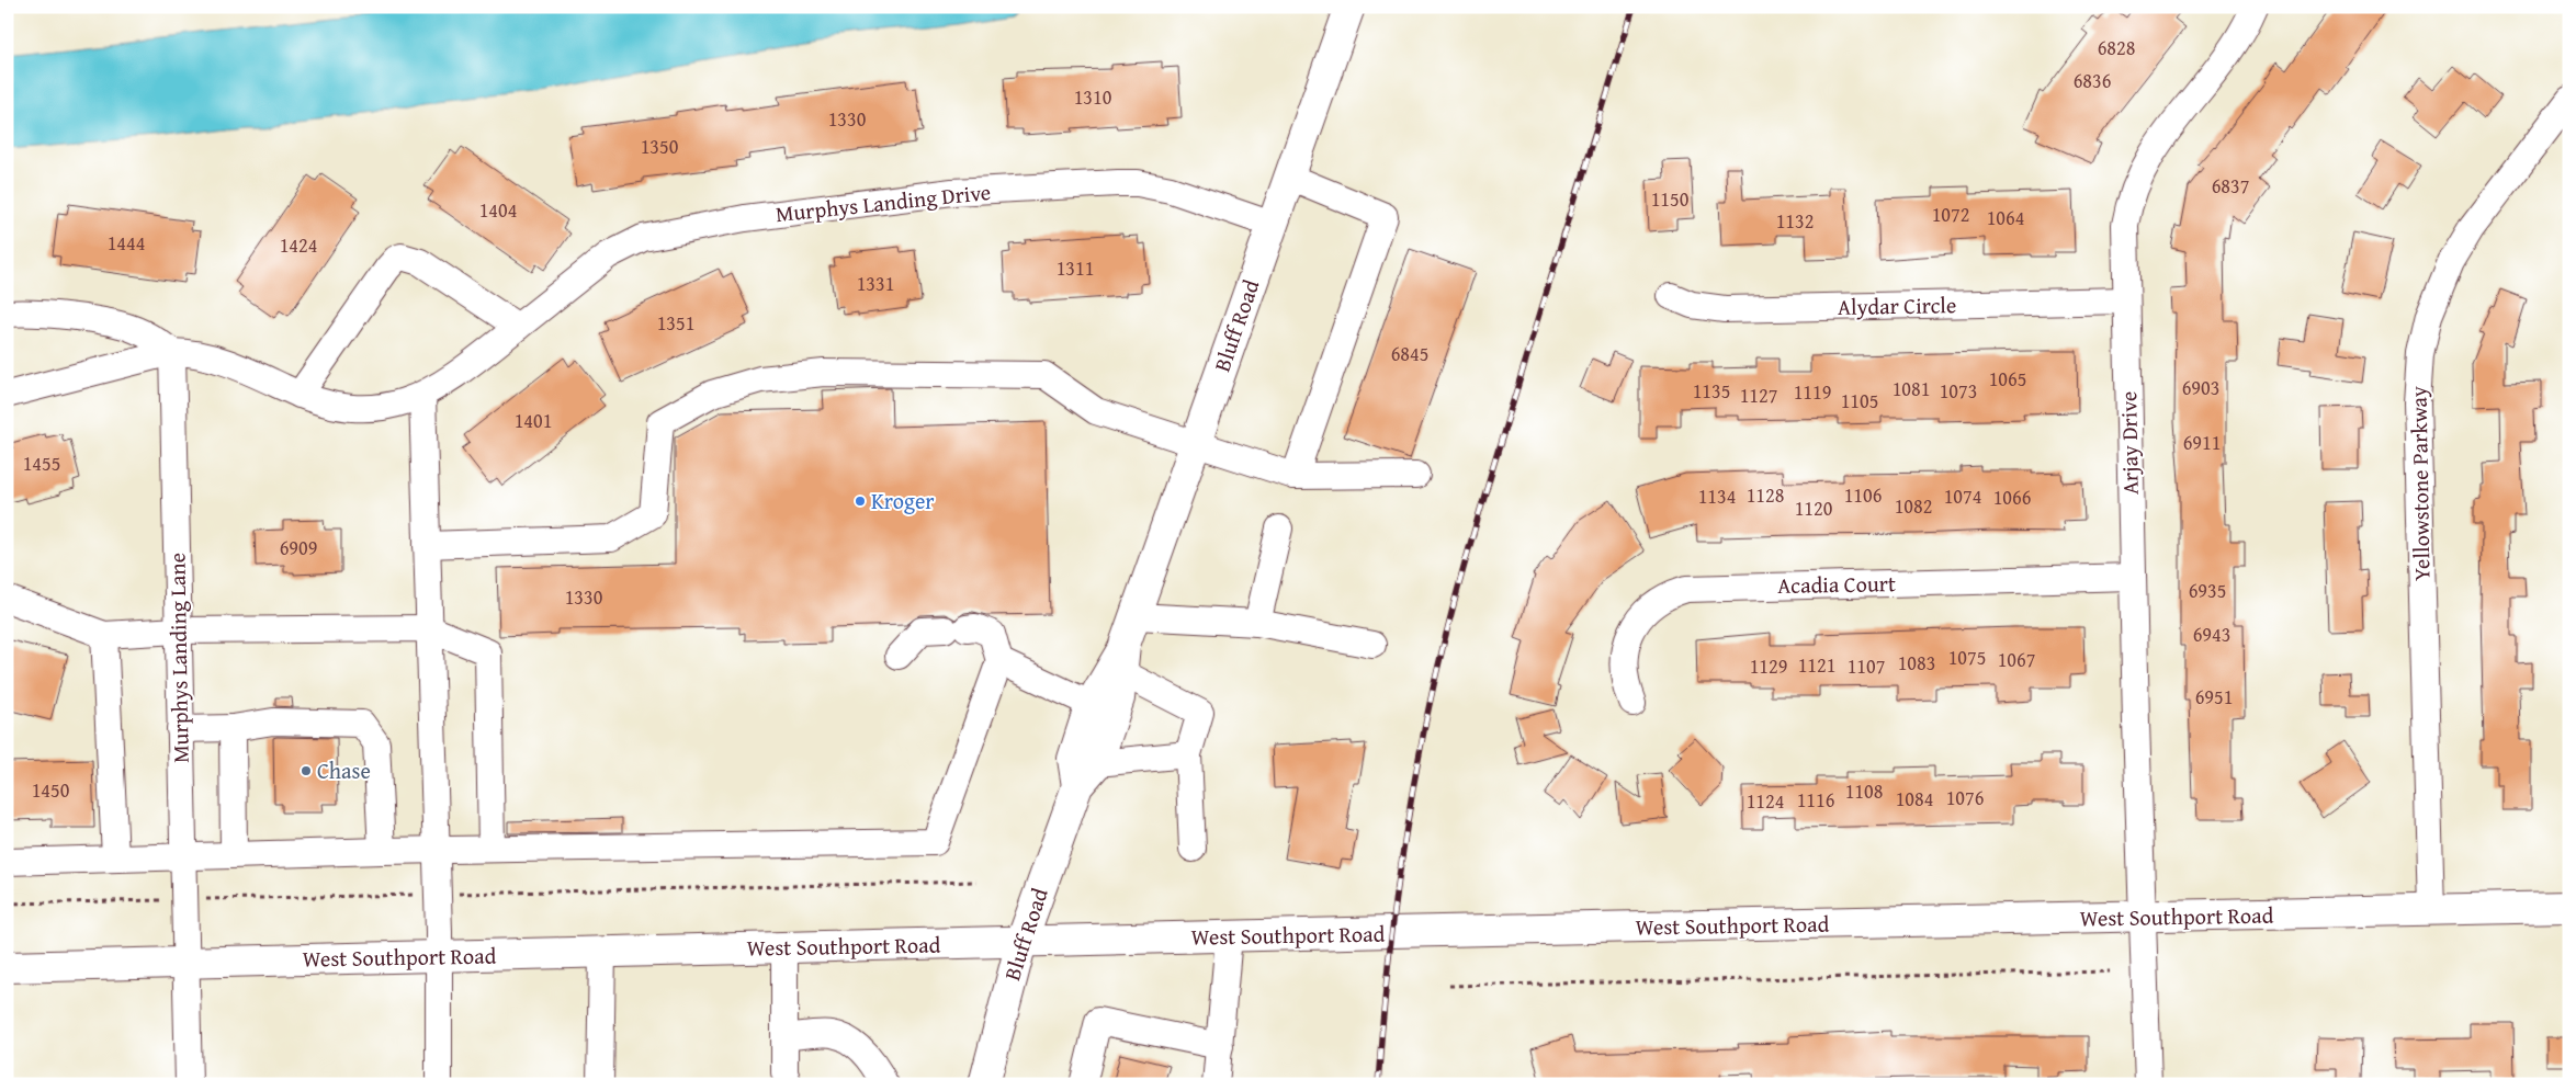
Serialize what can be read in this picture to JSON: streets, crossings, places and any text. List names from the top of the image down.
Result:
{
  "streets": {
    "main road": ["Bluff Road", "West Southport Road"],
    "street": [
      "Murphys Landing Drive",
      "Alydar Circle",
      "Arjay Drive",
      "Yellowstone Parkway",
      "Acadia Court",
      "Murphys Landing Lane"
    ]
  },
  "crossings": [
    ["Murphys Landing Drive", "Bluff Road"],
    ["Murphys Landing Drive", "Murphys Landing Lane"],
    ["Alydar Circle", "Arjay Drive"],
    ["Bluff Road", "West Southport Road"],
    ["Arjay Drive", "Acadia Court"],
    ["Arjay Drive", "West Southport Road"],
    ["Yellowstone Parkway", "West Southport Road"],
    ["Murphys Landing Lane", "West Southport Road"]
  ],
  "places": ["Kroger", "Chase"],
  "house_numbers": [
    "6828",
    "6836",
    "1310",
    "1330",
    "1350",
    "6837",
    "1150",
    "1404",
    "1072",
    "1064",
    "1132",
    "1444",
    "1424",
    "1311",
    "1331",
    "1351",
    "6845",
    "1065",
    "6903",
    "1081",
    "1135",
    "1073",
    "1119",
    "1127",
    "1105",
    "1401",
    "6911",
    "1455",
    "1128",
    "1106",
    "1134",
    "1074",
    "1066",
    "1082",
    "1120",
    "6909",
    "6935",
    "1330",
    "6943",
    "1075",
    "1067",
    "1083",
    "1121",
    "1129",
    "1107",
    "6951",
    "1450",
    "1108",
    "1076",
    "1084",
    "1116",
    "1124"
  ]
}
